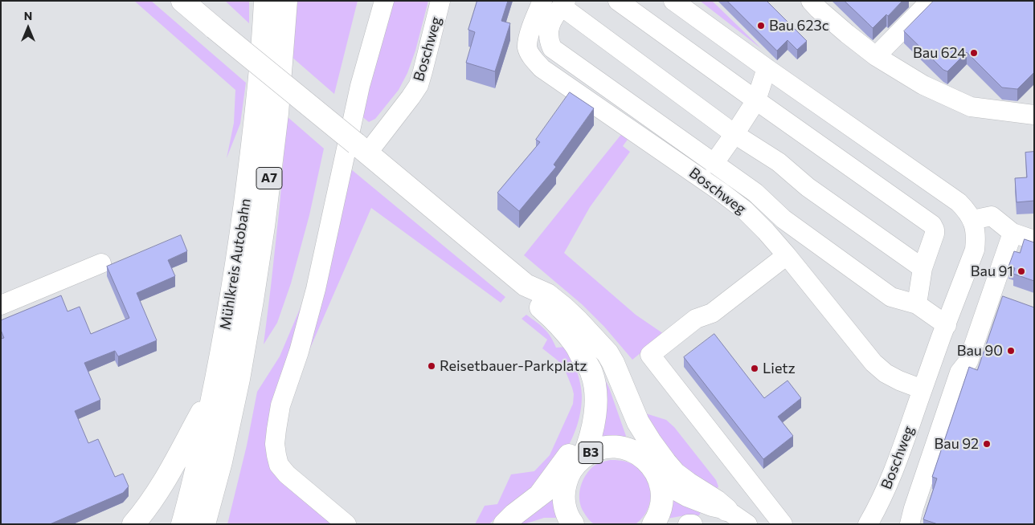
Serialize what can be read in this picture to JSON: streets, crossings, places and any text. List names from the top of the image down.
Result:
{
  "streets": {
    "main road": ["A7", "Mühlkreis Autobahn", "B3"],
    "street": ["Boschweg"]
  },
  "places": [
    "Bau 623c",
    "Bau 624",
    "Bau 91",
    "Bau 90",
    "Reisetbauer-Parkplatz",
    "Lietz",
    "Bau 92"
  ],
  "north": "top"
}
